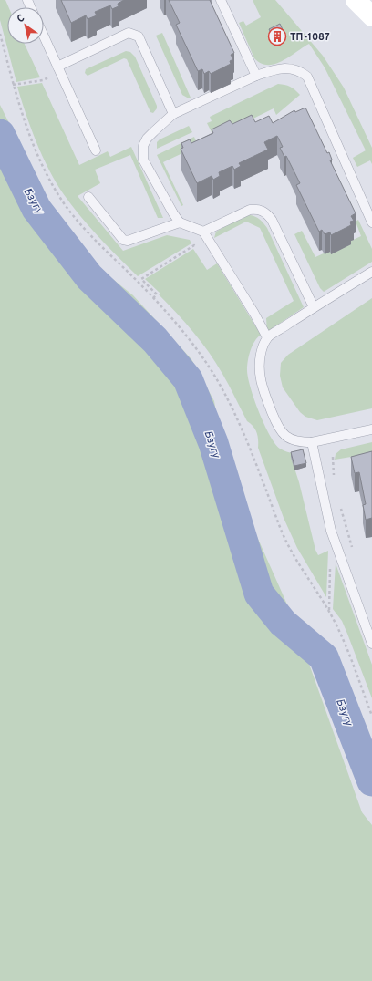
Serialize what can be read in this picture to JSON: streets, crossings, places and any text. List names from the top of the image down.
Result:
{
  "water": ["Бзугу"],
  "places": {
    "building": ["ТП-1087"]
  },
  "north": "top left"
}
